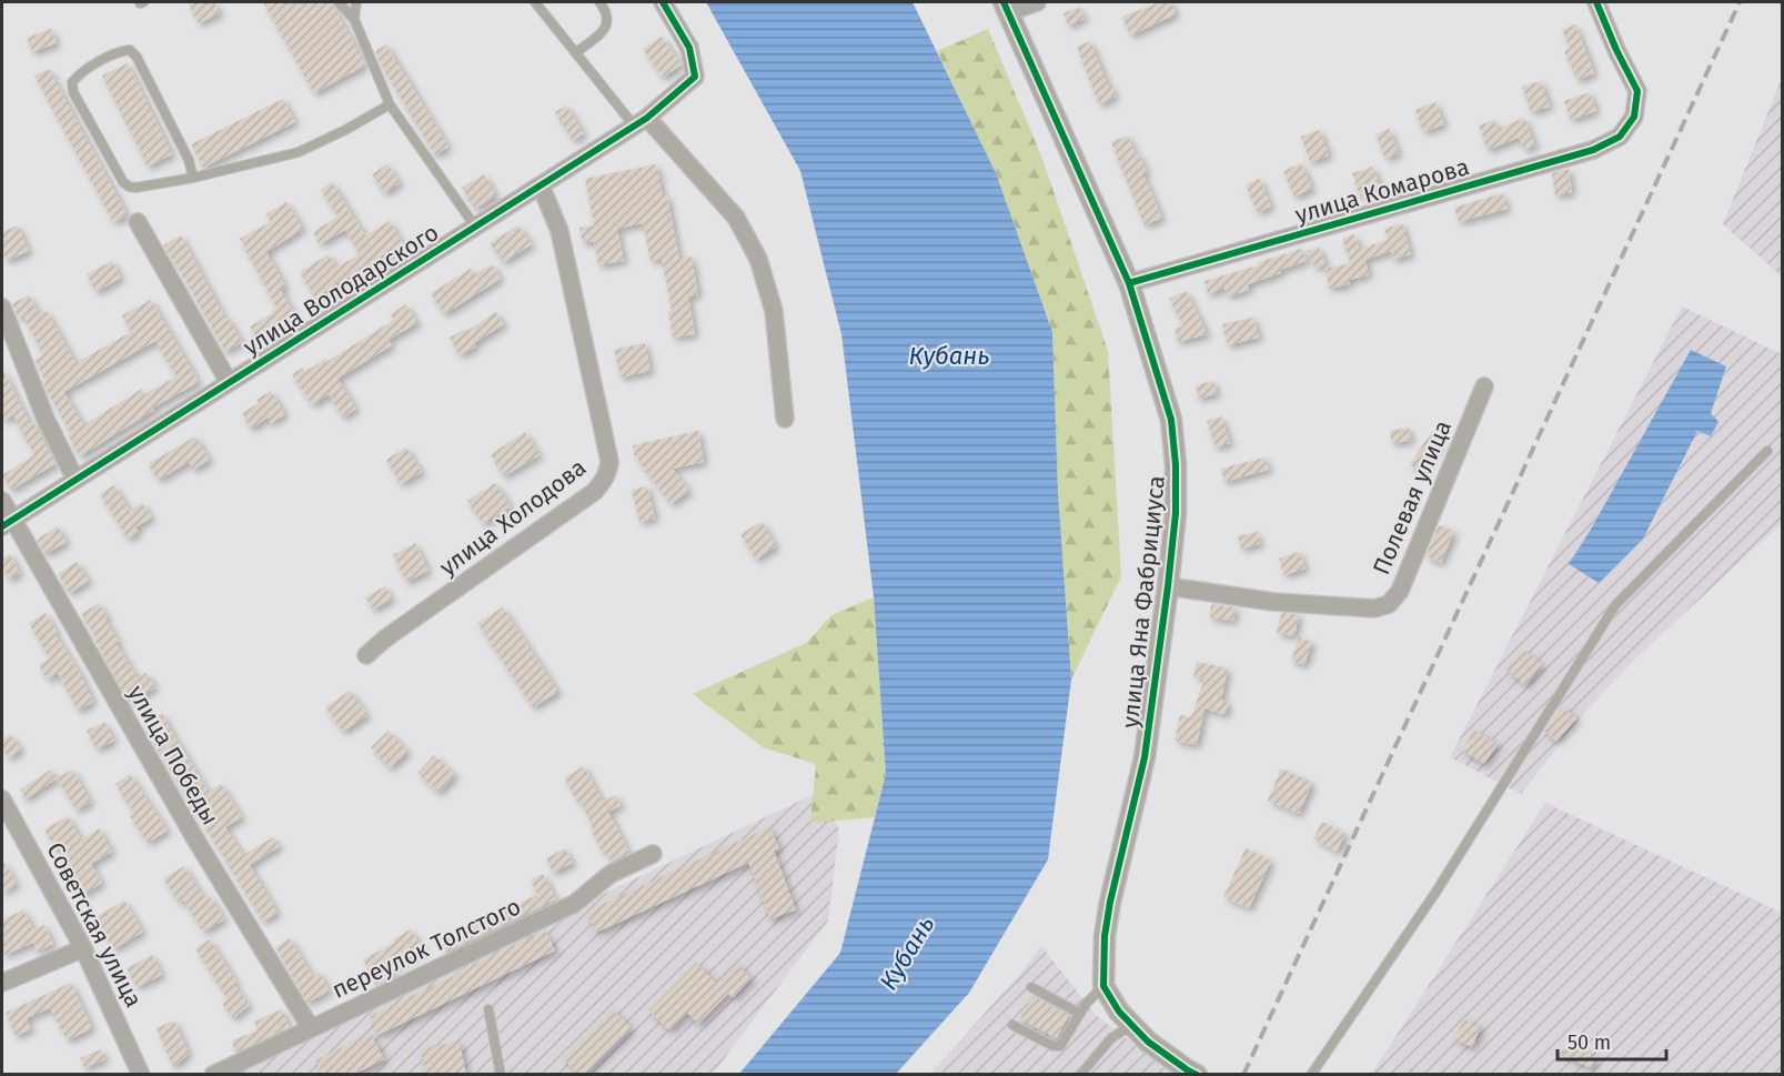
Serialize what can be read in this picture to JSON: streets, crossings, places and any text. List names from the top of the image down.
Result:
{
  "streets": {
    "street": [
      "улица Комарова",
      "улица Володарского",
      "Полевая улица",
      "улица Холодова",
      "улица Яна Фабрициуса",
      "улица Победы",
      "Советская улица",
      "переулок Толстого"
    ]
  },
  "crossings": [
    ["улица Комарова", "улица Яна Фабрициуса"],
    ["улица Володарского", "улица Холодова"],
    ["улица Володарского", "улица Победы"],
    ["Полевая улица", "улица Яна Фабрициуса"],
    ["улица Победы", "переулок Толстого"]
  ],
  "water": ["Кубань"],
  "scale_bar": "50 m"
}
